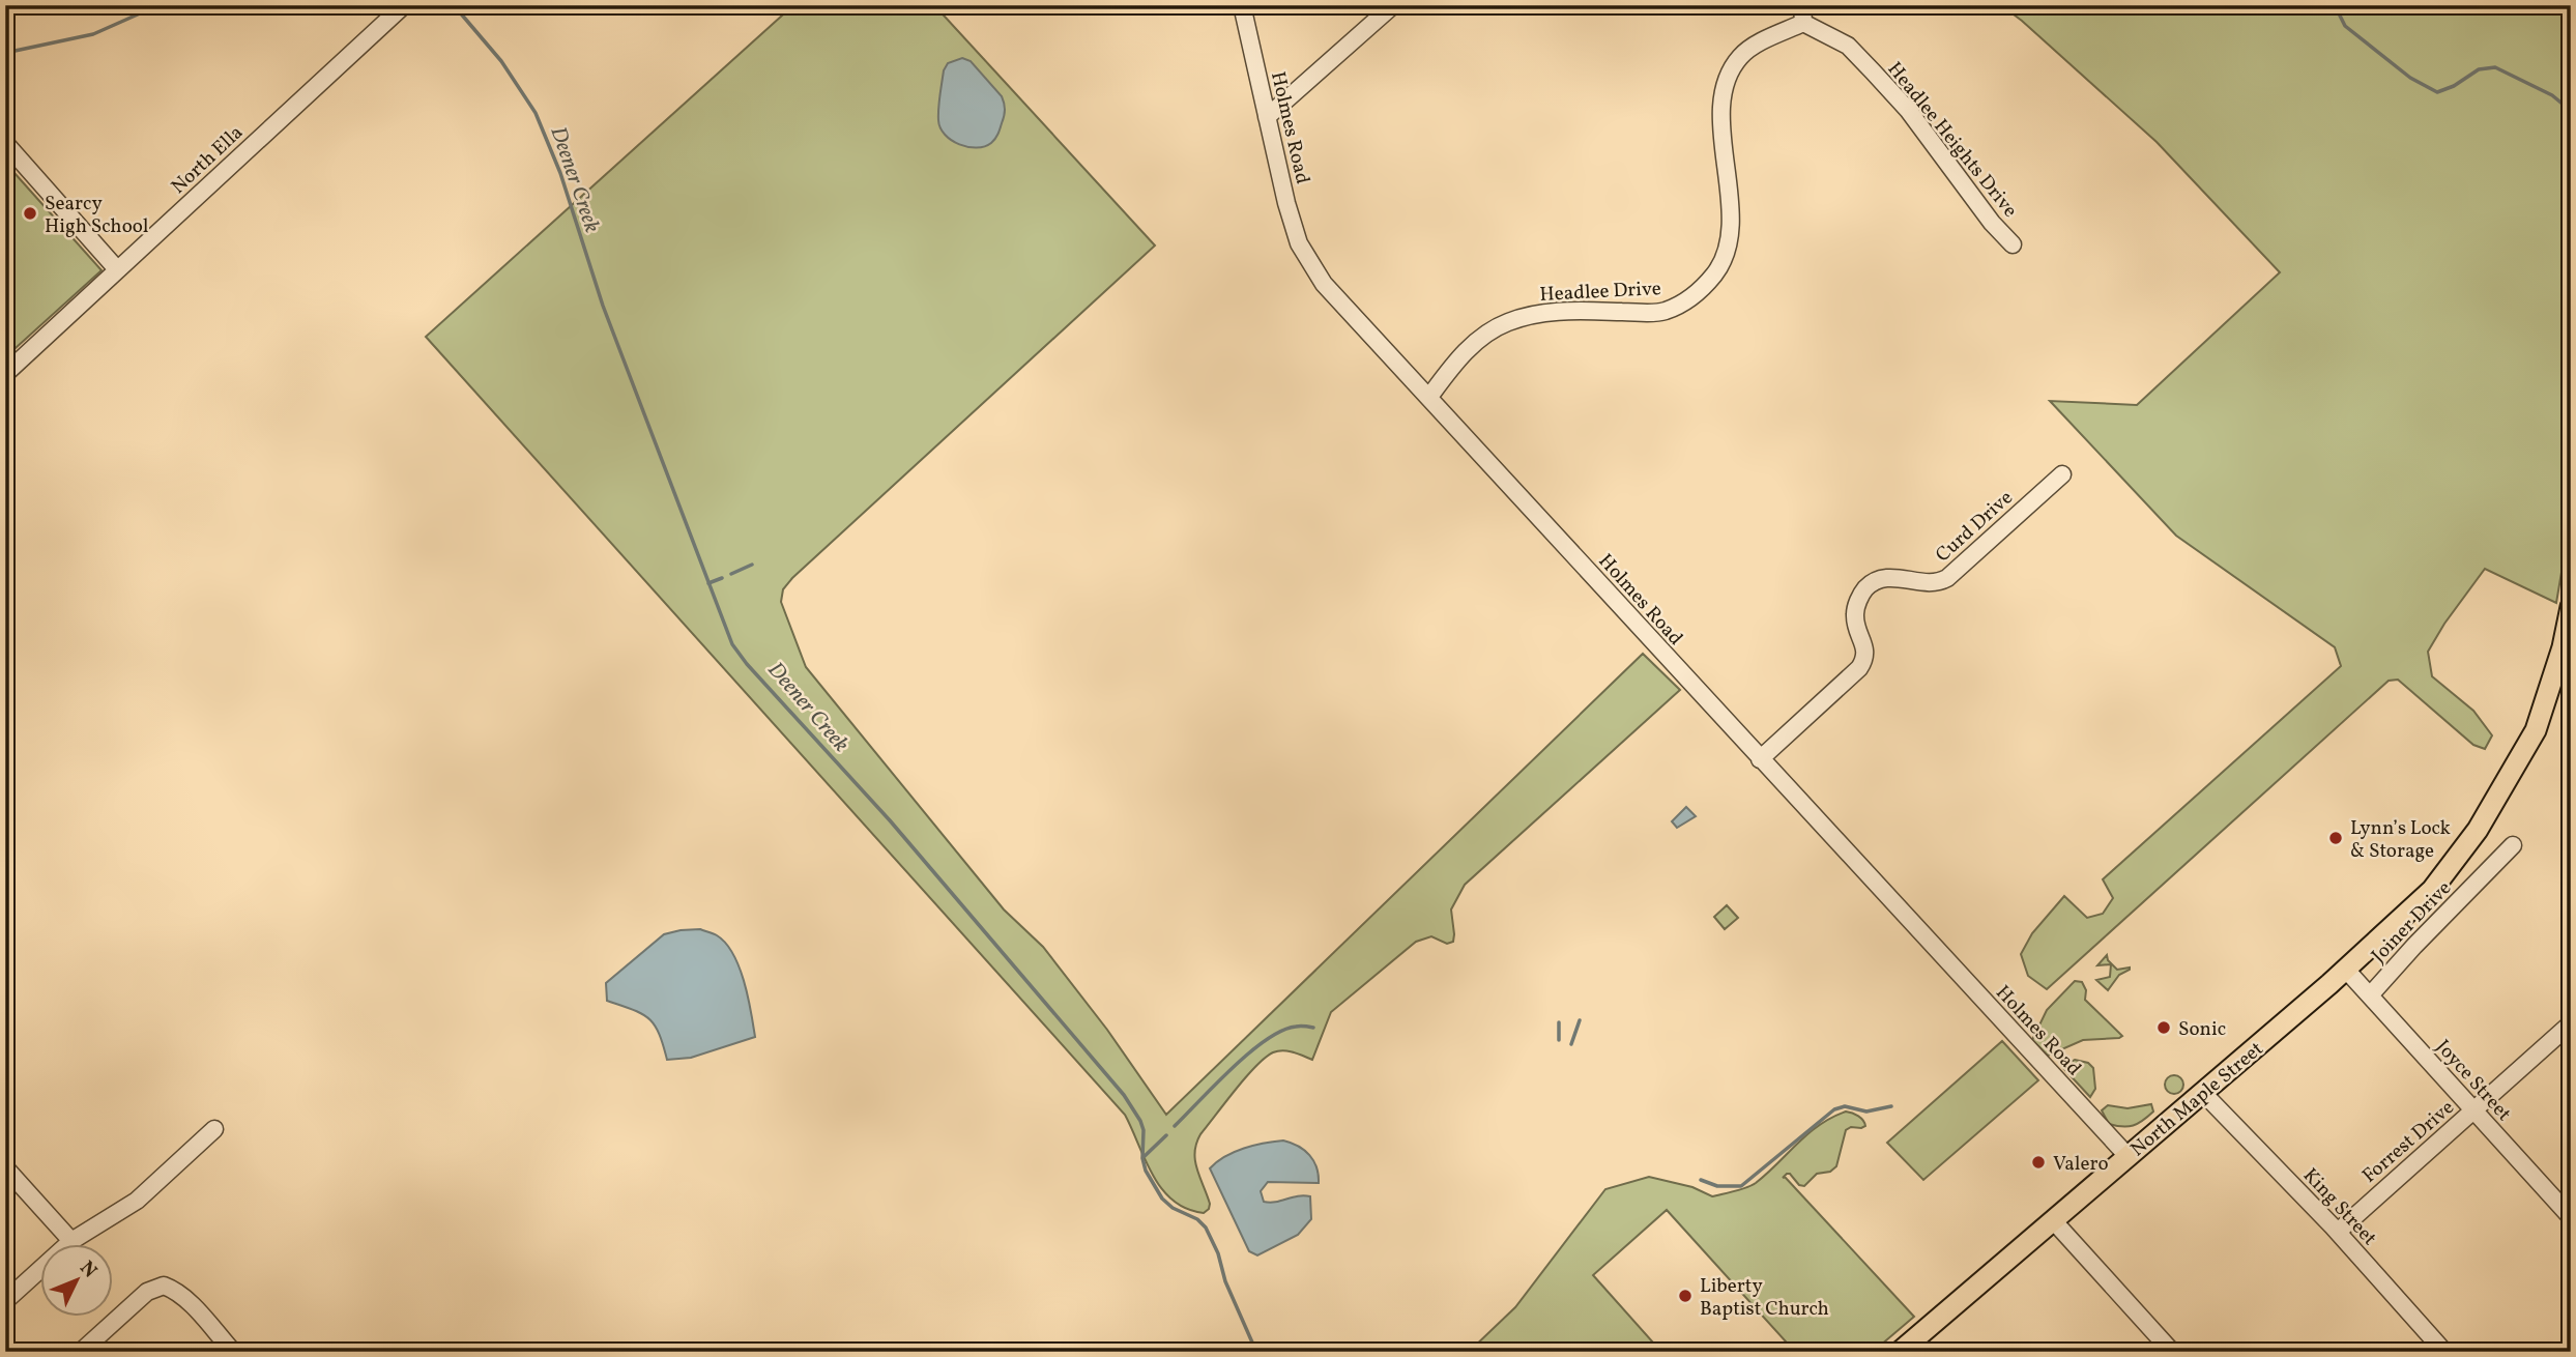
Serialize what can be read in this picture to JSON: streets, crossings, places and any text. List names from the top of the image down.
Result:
{
  "streets": {
    "main road": ["North Maple Street"],
    "street": [
      "Holmes Road",
      "Headlee Heights Drive",
      "North Ella",
      "Headlee Drive",
      "Curd Drive",
      "Joiner Drive",
      "Joyce Street",
      "Forrest Drive",
      "King Street"
    ]
  },
  "crossings": [
    ["Holmes Road", "Headlee Drive"],
    ["Holmes Road", "Curd Drive"],
    ["Holmes Road", "North Maple Street"],
    ["Headlee Heights Drive", "Headlee Drive"],
    ["Joiner Drive", "Joyce Street"],
    ["Joyce Street", "North Maple Street"],
    ["Joyce Street", "Forrest Drive"],
    ["North Maple Street", "King Street"],
    ["Forrest Drive", "King Street"]
  ],
  "water": ["Deener Creek"],
  "places": [
    "Searcy High School",
    "Lynn’s Lock & Storage",
    "Sonic",
    "Valero",
    "Liberty Baptist Church"
  ],
  "north": "top right"
}
